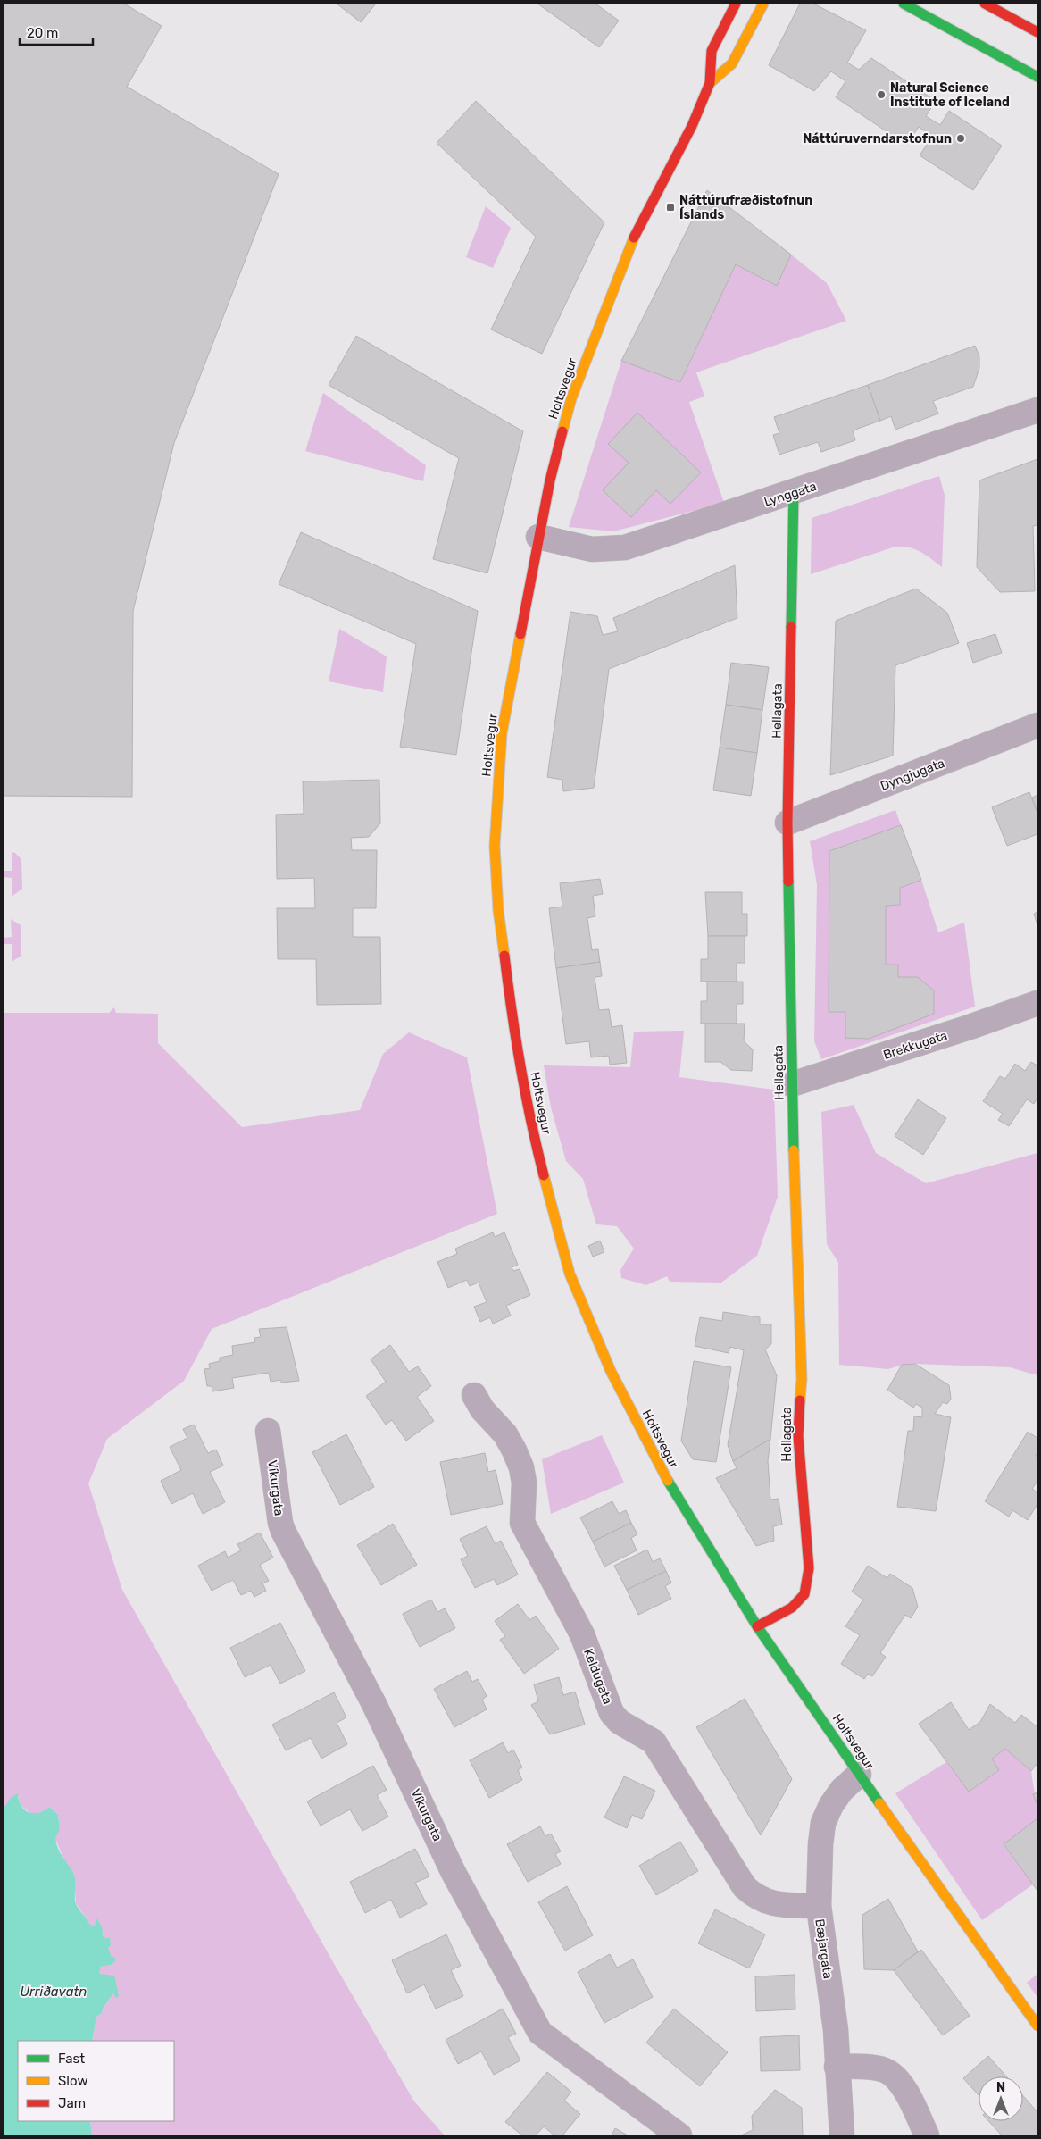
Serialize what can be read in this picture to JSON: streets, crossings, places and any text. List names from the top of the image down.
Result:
{
  "streets": {
    "street": [
      "Holtsvegur",
      "Lynggata",
      "Hellagata",
      "Dyngjugata",
      "Brekkugata",
      "Víkurgata",
      "Keldugata",
      "Bæjargata"
    ]
  },
  "crossings": [
    ["Holtsvegur", "Lynggata"],
    ["Holtsvegur", "Hellagata"],
    ["Holtsvegur", "Bæjargata"],
    ["Lynggata", "Hellagata"],
    ["Hellagata", "Dyngjugata"],
    ["Hellagata", "Brekkugata"],
    ["Keldugata", "Bæjargata"]
  ],
  "water": ["Urriðavatn"],
  "places": {
    "other": ["Natural Science Institute of Iceland", "Náttúruverndarstofnun"],
    "transit": ["Náttúrufræðistofnun Íslands"]
  },
  "legend": ["Fast", "Slow", "Jam"],
  "scale_bar": "20 m",
  "north": "top"
}
